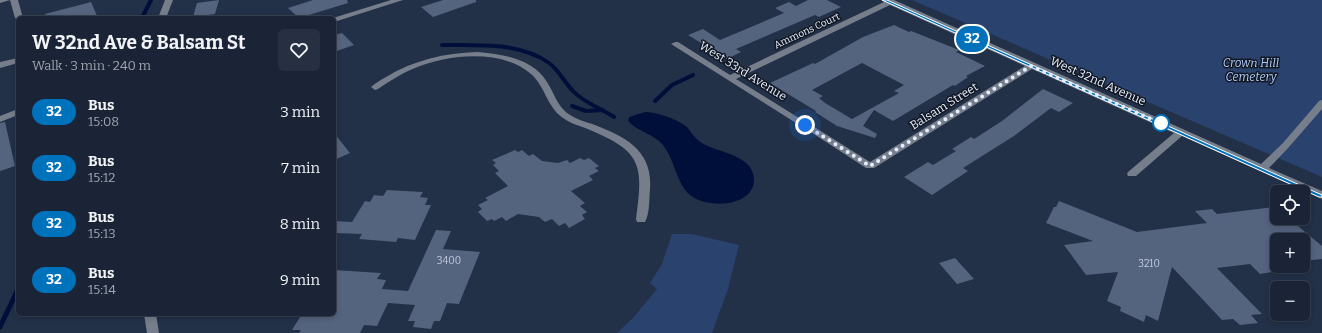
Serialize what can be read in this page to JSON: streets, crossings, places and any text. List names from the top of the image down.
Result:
{
  "streets": {
    "street": [
      "Ammons Court",
      "West 33rd Avenue",
      "West 32nd Avenue",
      "Balsam Street"
    ]
  },
  "crossings": [
    ["Ammons Court", "West 33rd Avenue"],
    ["Ammons Court", "West 32nd Avenue"],
    ["West 32nd Avenue", "Balsam Street"]
  ],
  "parks": ["Crown Hill Cemetery"],
  "lines": ["bus line 32"],
  "house_numbers": ["3400", "3210"],
  "page": {
    "on_map": "32",
    "heading": ["W 32nd Ave & Balsam St", "Walk · 3 min · 240 m"],
    "list": [
      {
        "mark": "32",
        "name": "Bus",
        "note": "15:08",
        "value": "3 min"
      },
      {
        "mark": "32",
        "name": "Bus",
        "note": "15:12",
        "value": "7 min"
      },
      {
        "mark": "32",
        "name": "Bus",
        "note": "15:13",
        "value": "8 min"
      },
      {
        "mark": "32",
        "name": "Bus",
        "note": "15:14",
        "value": "9 min"
      }
    ],
    "map_buttons": ["+", "−"]
  }
}
